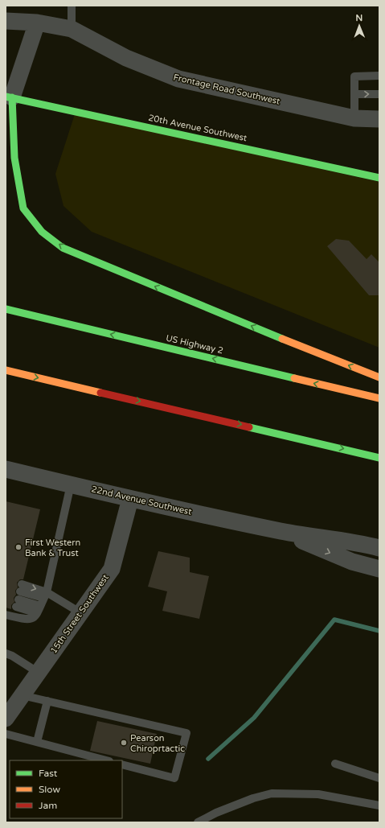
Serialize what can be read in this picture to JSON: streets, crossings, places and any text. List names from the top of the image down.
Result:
{
  "streets": {
    "main road": ["20th Avenue Southwest", "US Highway 2"],
    "street": ["Frontage Road Southwest", "22nd Avenue Southwest", "15th Street Southwest"]
  },
  "crossings": [
    ["22nd Avenue Southwest", "15th Street Southwest"]
  ],
  "places": ["First Western Bank & Trust", "Pearson Chiroprtactic"],
  "legend": ["Fast", "Slow", "Jam"],
  "north": "top"
}
